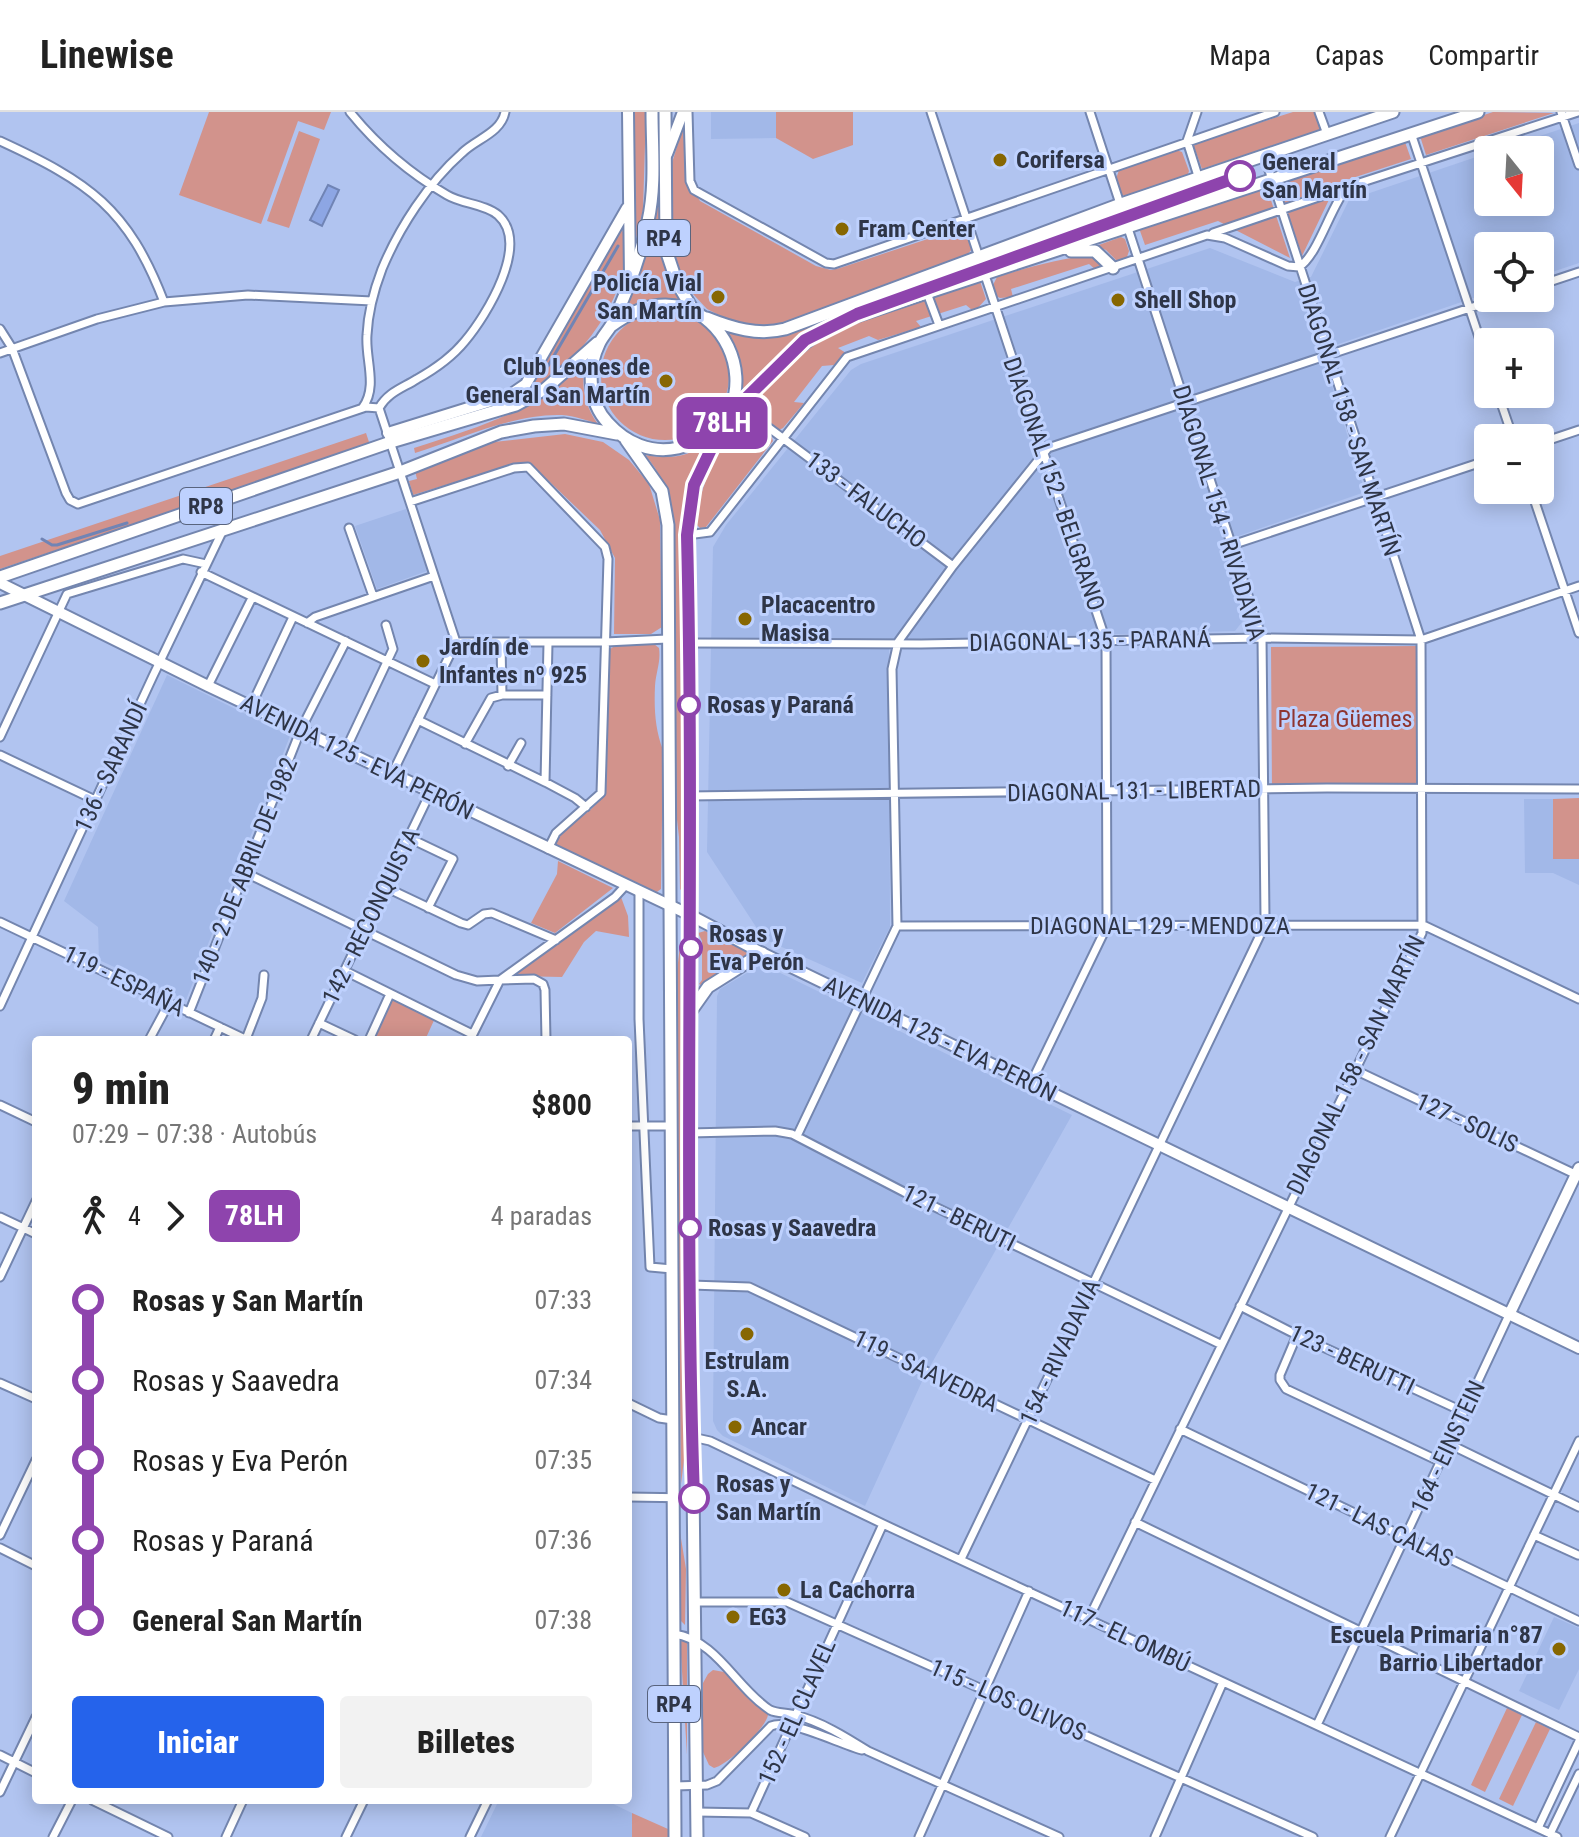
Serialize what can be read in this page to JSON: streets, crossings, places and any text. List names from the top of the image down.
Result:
{
  "streets": {
    "main road": ["RP4", "RP8"],
    "street": [
      "DIAGONAL 158 - SAN MARTÍN",
      "DIAGONAL 152 - BELGRANO",
      "133 - FALUCHO",
      "DIAGONAL 154 - RIVADAVIA",
      "DIAGONAL 135 - PARANÁ",
      "AVENIDA 125 - EVA PERÓN",
      "136 - SARANDÍ",
      "DIAGONAL 131 - LIBERTAD",
      "140 - 2 DE ABRIL DE 1982",
      "142 - RECONQUISTA",
      "DIAGONAL 129 - MENDOZA",
      "119 - ESPAÑA",
      "127 - SOLIS",
      "121 - BERUTI",
      "154 - RIVADAVIA",
      "123 - BERUTTI",
      "119 - SAAVEDRA",
      "164 - EINSTEIN",
      "121 - LAS CALAS",
      "117 - EL OMBÚ",
      "115 - LOS OLIVOS",
      "152 - EL CLAVEL"
    ]
  },
  "crossings": [
    ["RP4", "RP8"],
    ["RP4", "DIAGONAL 135 - PARANÁ"],
    ["RP4", "AVENIDA 125 - EVA PERÓN"],
    ["RP4", "DIAGONAL 131 - LIBERTAD"],
    ["RP4", "121 - BERUTI"],
    ["RP4", "119 - SAAVEDRA"],
    ["RP4", "117 - EL OMBÚ"],
    ["RP4", "115 - LOS OLIVOS"],
    ["DIAGONAL 158 - SAN MARTÍN", "DIAGONAL 135 - PARANÁ"],
    ["DIAGONAL 158 - SAN MARTÍN", "AVENIDA 125 - EVA PERÓN"],
    ["DIAGONAL 158 - SAN MARTÍN", "DIAGONAL 131 - LIBERTAD"],
    ["DIAGONAL 158 - SAN MARTÍN", "DIAGONAL 129 - MENDOZA"],
    ["DIAGONAL 158 - SAN MARTÍN", "127 - SOLIS"],
    ["DIAGONAL 158 - SAN MARTÍN", "121 - BERUTI"],
    ["DIAGONAL 158 - SAN MARTÍN", "123 - BERUTTI"],
    ["DIAGONAL 158 - SAN MARTÍN", "119 - SAAVEDRA"],
    ["DIAGONAL 158 - SAN MARTÍN", "121 - LAS CALAS"],
    ["DIAGONAL 158 - SAN MARTÍN", "117 - EL OMBÚ"],
    ["DIAGONAL 152 - BELGRANO", "DIAGONAL 135 - PARANÁ"],
    ["DIAGONAL 152 - BELGRANO", "AVENIDA 125 - EVA PERÓN"],
    ["DIAGONAL 152 - BELGRANO", "DIAGONAL 131 - LIBERTAD"],
    ["DIAGONAL 152 - BELGRANO", "DIAGONAL 129 - MENDOZA"],
    ["RP8", "AVENIDA 125 - EVA PERÓN"],
    ["RP8", "136 - SARANDÍ"],
    ["DIAGONAL 154 - RIVADAVIA", "DIAGONAL 135 - PARANÁ"],
    ["DIAGONAL 154 - RIVADAVIA", "AVENIDA 125 - EVA PERÓN"],
    ["DIAGONAL 154 - RIVADAVIA", "DIAGONAL 131 - LIBERTAD"],
    ["DIAGONAL 154 - RIVADAVIA", "DIAGONAL 129 - MENDOZA"],
    ["DIAGONAL 154 - RIVADAVIA", "154 - RIVADAVIA"],
    ["AVENIDA 125 - EVA PERÓN", "136 - SARANDÍ"],
    ["AVENIDA 125 - EVA PERÓN", "140 - 2 DE ABRIL DE 1982"],
    ["AVENIDA 125 - EVA PERÓN", "142 - RECONQUISTA"],
    ["AVENIDA 125 - EVA PERÓN", "154 - RIVADAVIA"],
    ["AVENIDA 125 - EVA PERÓN", "164 - EINSTEIN"],
    ["136 - SARANDÍ", "119 - ESPAÑA"],
    ["140 - 2 DE ABRIL DE 1982", "119 - ESPAÑA"],
    ["127 - SOLIS", "164 - EINSTEIN"],
    ["121 - BERUTI", "154 - RIVADAVIA"],
    ["154 - RIVADAVIA", "119 - SAAVEDRA"],
    ["154 - RIVADAVIA", "117 - EL OMBÚ"],
    ["123 - BERUTTI", "164 - EINSTEIN"],
    ["164 - EINSTEIN", "121 - LAS CALAS"],
    ["164 - EINSTEIN", "117 - EL OMBÚ"],
    ["117 - EL OMBÚ", "152 - EL CLAVEL"],
    ["115 - LOS OLIVOS", "152 - EL CLAVEL"]
  ],
  "parks": ["Plaza Güemes"],
  "places": [
    "Corifersa",
    "General San Martín",
    "Fram Center",
    "Policía Vial San Martín",
    "Shell Shop",
    "Club Leones de General San Martín",
    "Placacentro Masisa",
    "Jardín de Infantes nº 925",
    "Rosas y Paraná",
    "Rosas y Eva Perón",
    "Rosas y Saavedra",
    "Estrulam S.A.",
    "Ancar",
    "Rosas y San Martín",
    "La Cachorra",
    "EG3",
    "Escuela Primaria n°87 Barrio Libertador"
  ],
  "lines": ["bus line 78LH"],
  "north": "bottom",
  "page": {
    "header": "Linewise",
    "nav": ["Mapa", "Capas", "Compartir"],
    "on_map": "78LH",
    "map_buttons": ["+", "−"],
    "heading": ["9 min", "07:29 – 07:38 · Autobús", "$800"],
    "legs": ["4", "78LH", "4 paradas"],
    "list": [
      {
        "name": "Rosas y San Martín",
        "value": "07:33"
      },
      {
        "name": "Rosas y Saavedra",
        "value": "07:34"
      },
      {
        "name": "Rosas y Eva Perón",
        "value": "07:35"
      },
      {
        "name": "Rosas y Paraná",
        "value": "07:36"
      },
      {
        "name": "General San Martín",
        "value": "07:38"
      }
    ],
    "buttons": ["Iniciar", "Billetes"]
  }
}
